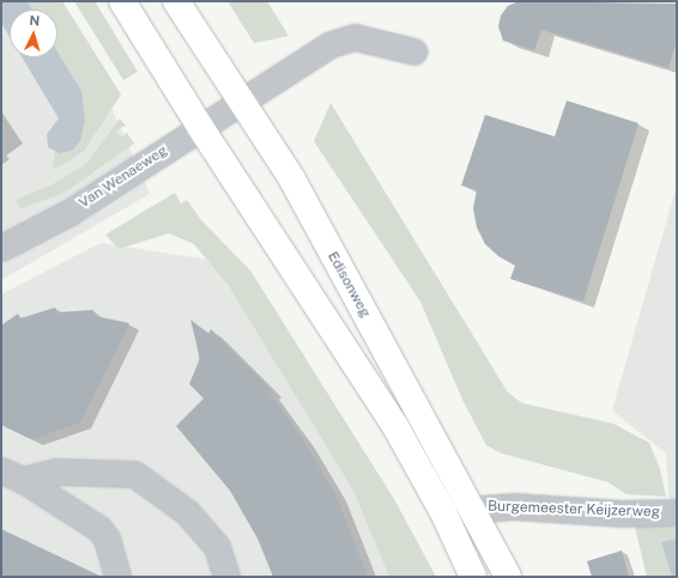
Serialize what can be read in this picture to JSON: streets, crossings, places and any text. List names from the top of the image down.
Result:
{
  "streets": {
    "main road": ["Edisonweg"],
    "street": ["Van Wenaeweg", "Burgemeester Keijzerweg"]
  },
  "crossings": [
    ["Van Wenaeweg", "Edisonweg"],
    ["Edisonweg", "Burgemeester Keijzerweg"]
  ],
  "north": "top"
}
